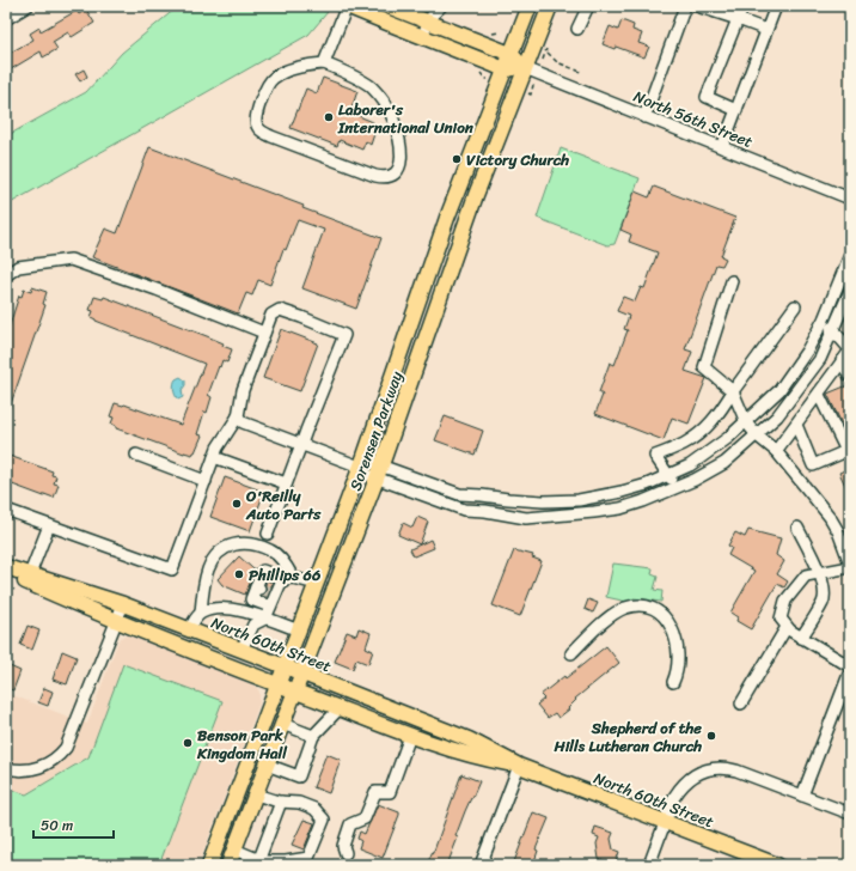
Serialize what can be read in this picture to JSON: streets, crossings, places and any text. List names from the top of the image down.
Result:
{
  "streets": {
    "main road": ["Sorensen Parkway", "North 60th Street"],
    "street": ["North 56th Street"]
  },
  "crossings": [
    ["North 56th Street", "Sorensen Parkway"],
    ["Sorensen Parkway", "North 60th Street"]
  ],
  "places": [
    "Laborer's International Union",
    "Victory Church",
    "O'Reilly Auto Parts",
    "Phillips 66",
    "Shepherd of the Hills Lutheran Church",
    "Benson Park Kingdom Hall"
  ],
  "scale_bar": "50 m"
}
